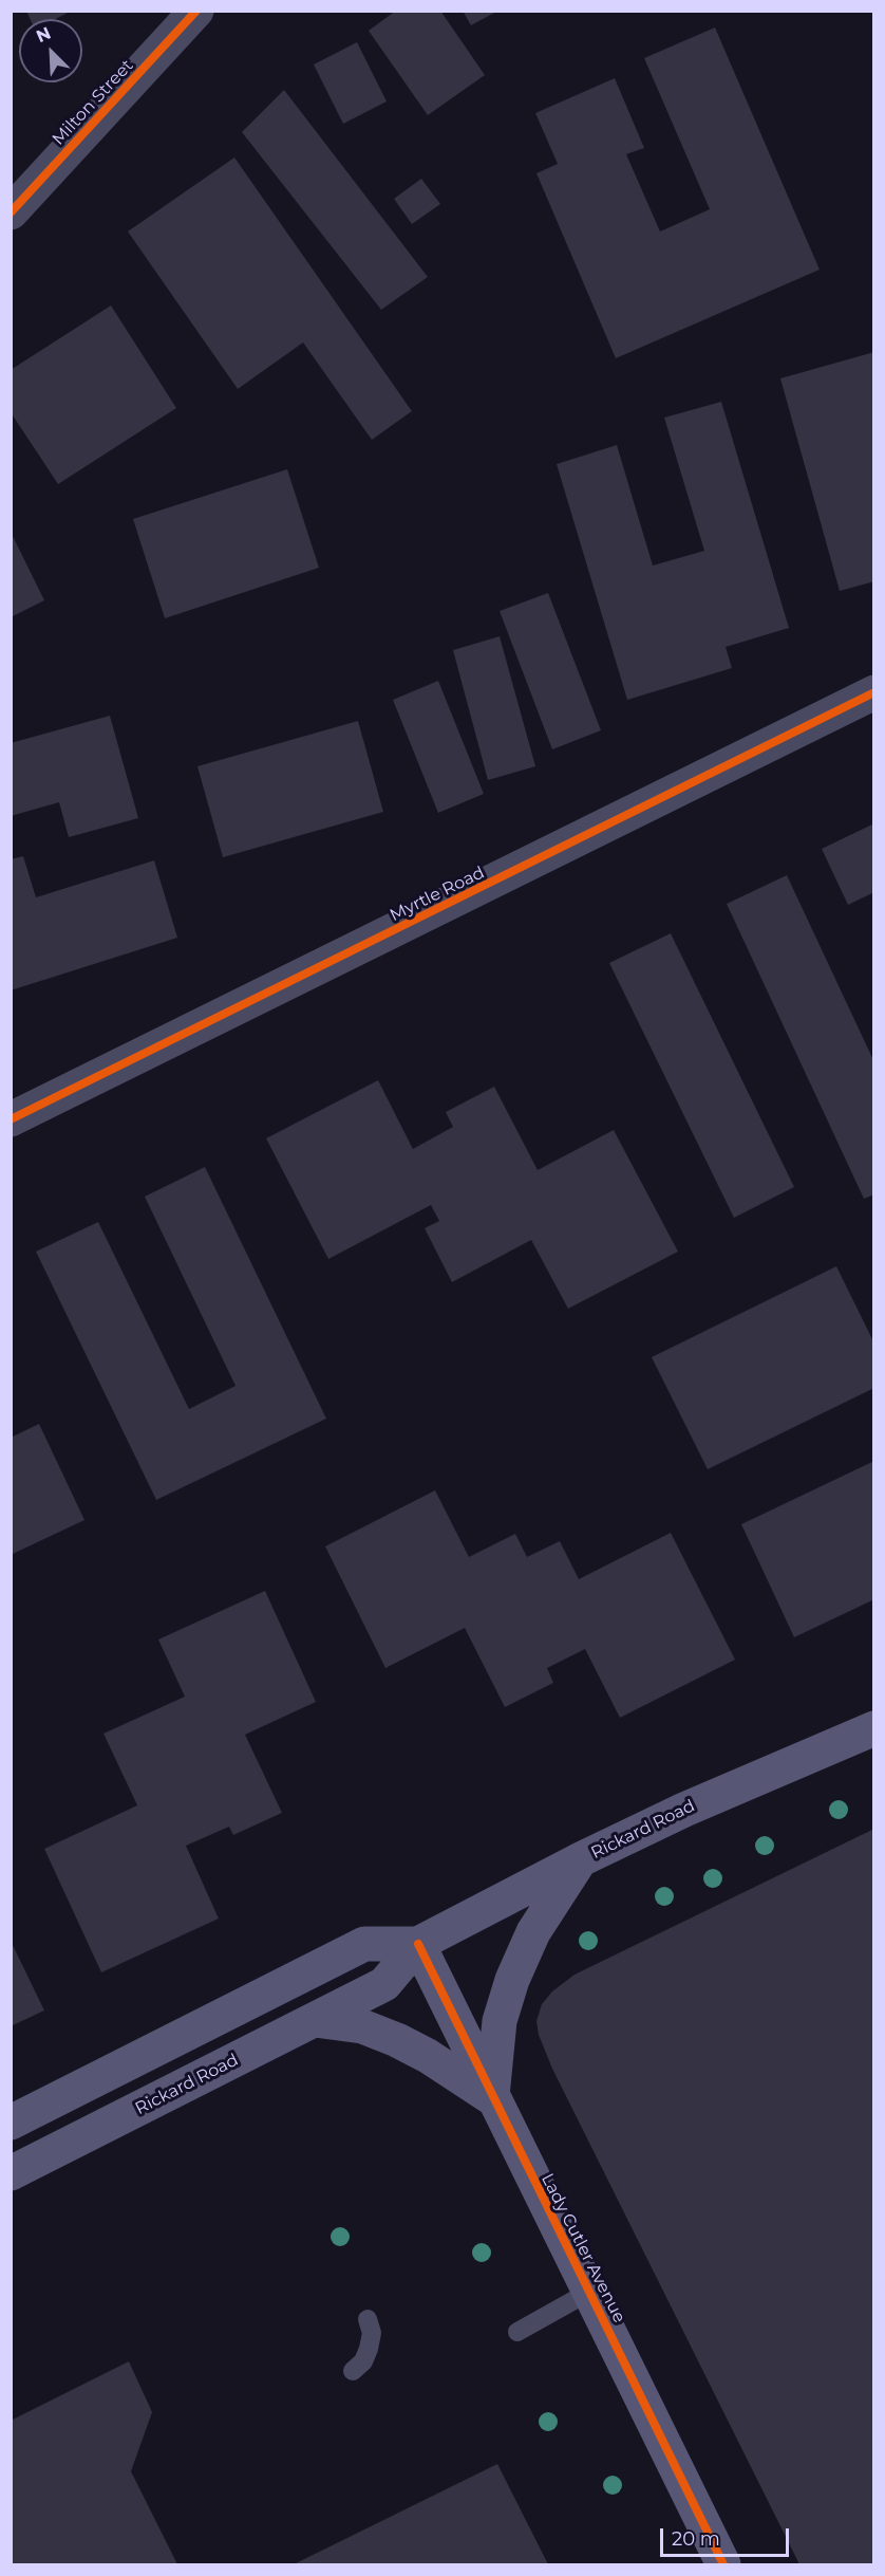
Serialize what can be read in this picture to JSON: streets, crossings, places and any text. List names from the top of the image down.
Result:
{
  "streets": {
    "main road": ["Rickard Road", "Lady Cutler Avenue"],
    "street": ["Milton Street", "Myrtle Road"]
  },
  "crossings": [
    ["Rickard Road", "Lady Cutler Avenue"]
  ],
  "scale_bar": "20 m",
  "north": "top left"
}
